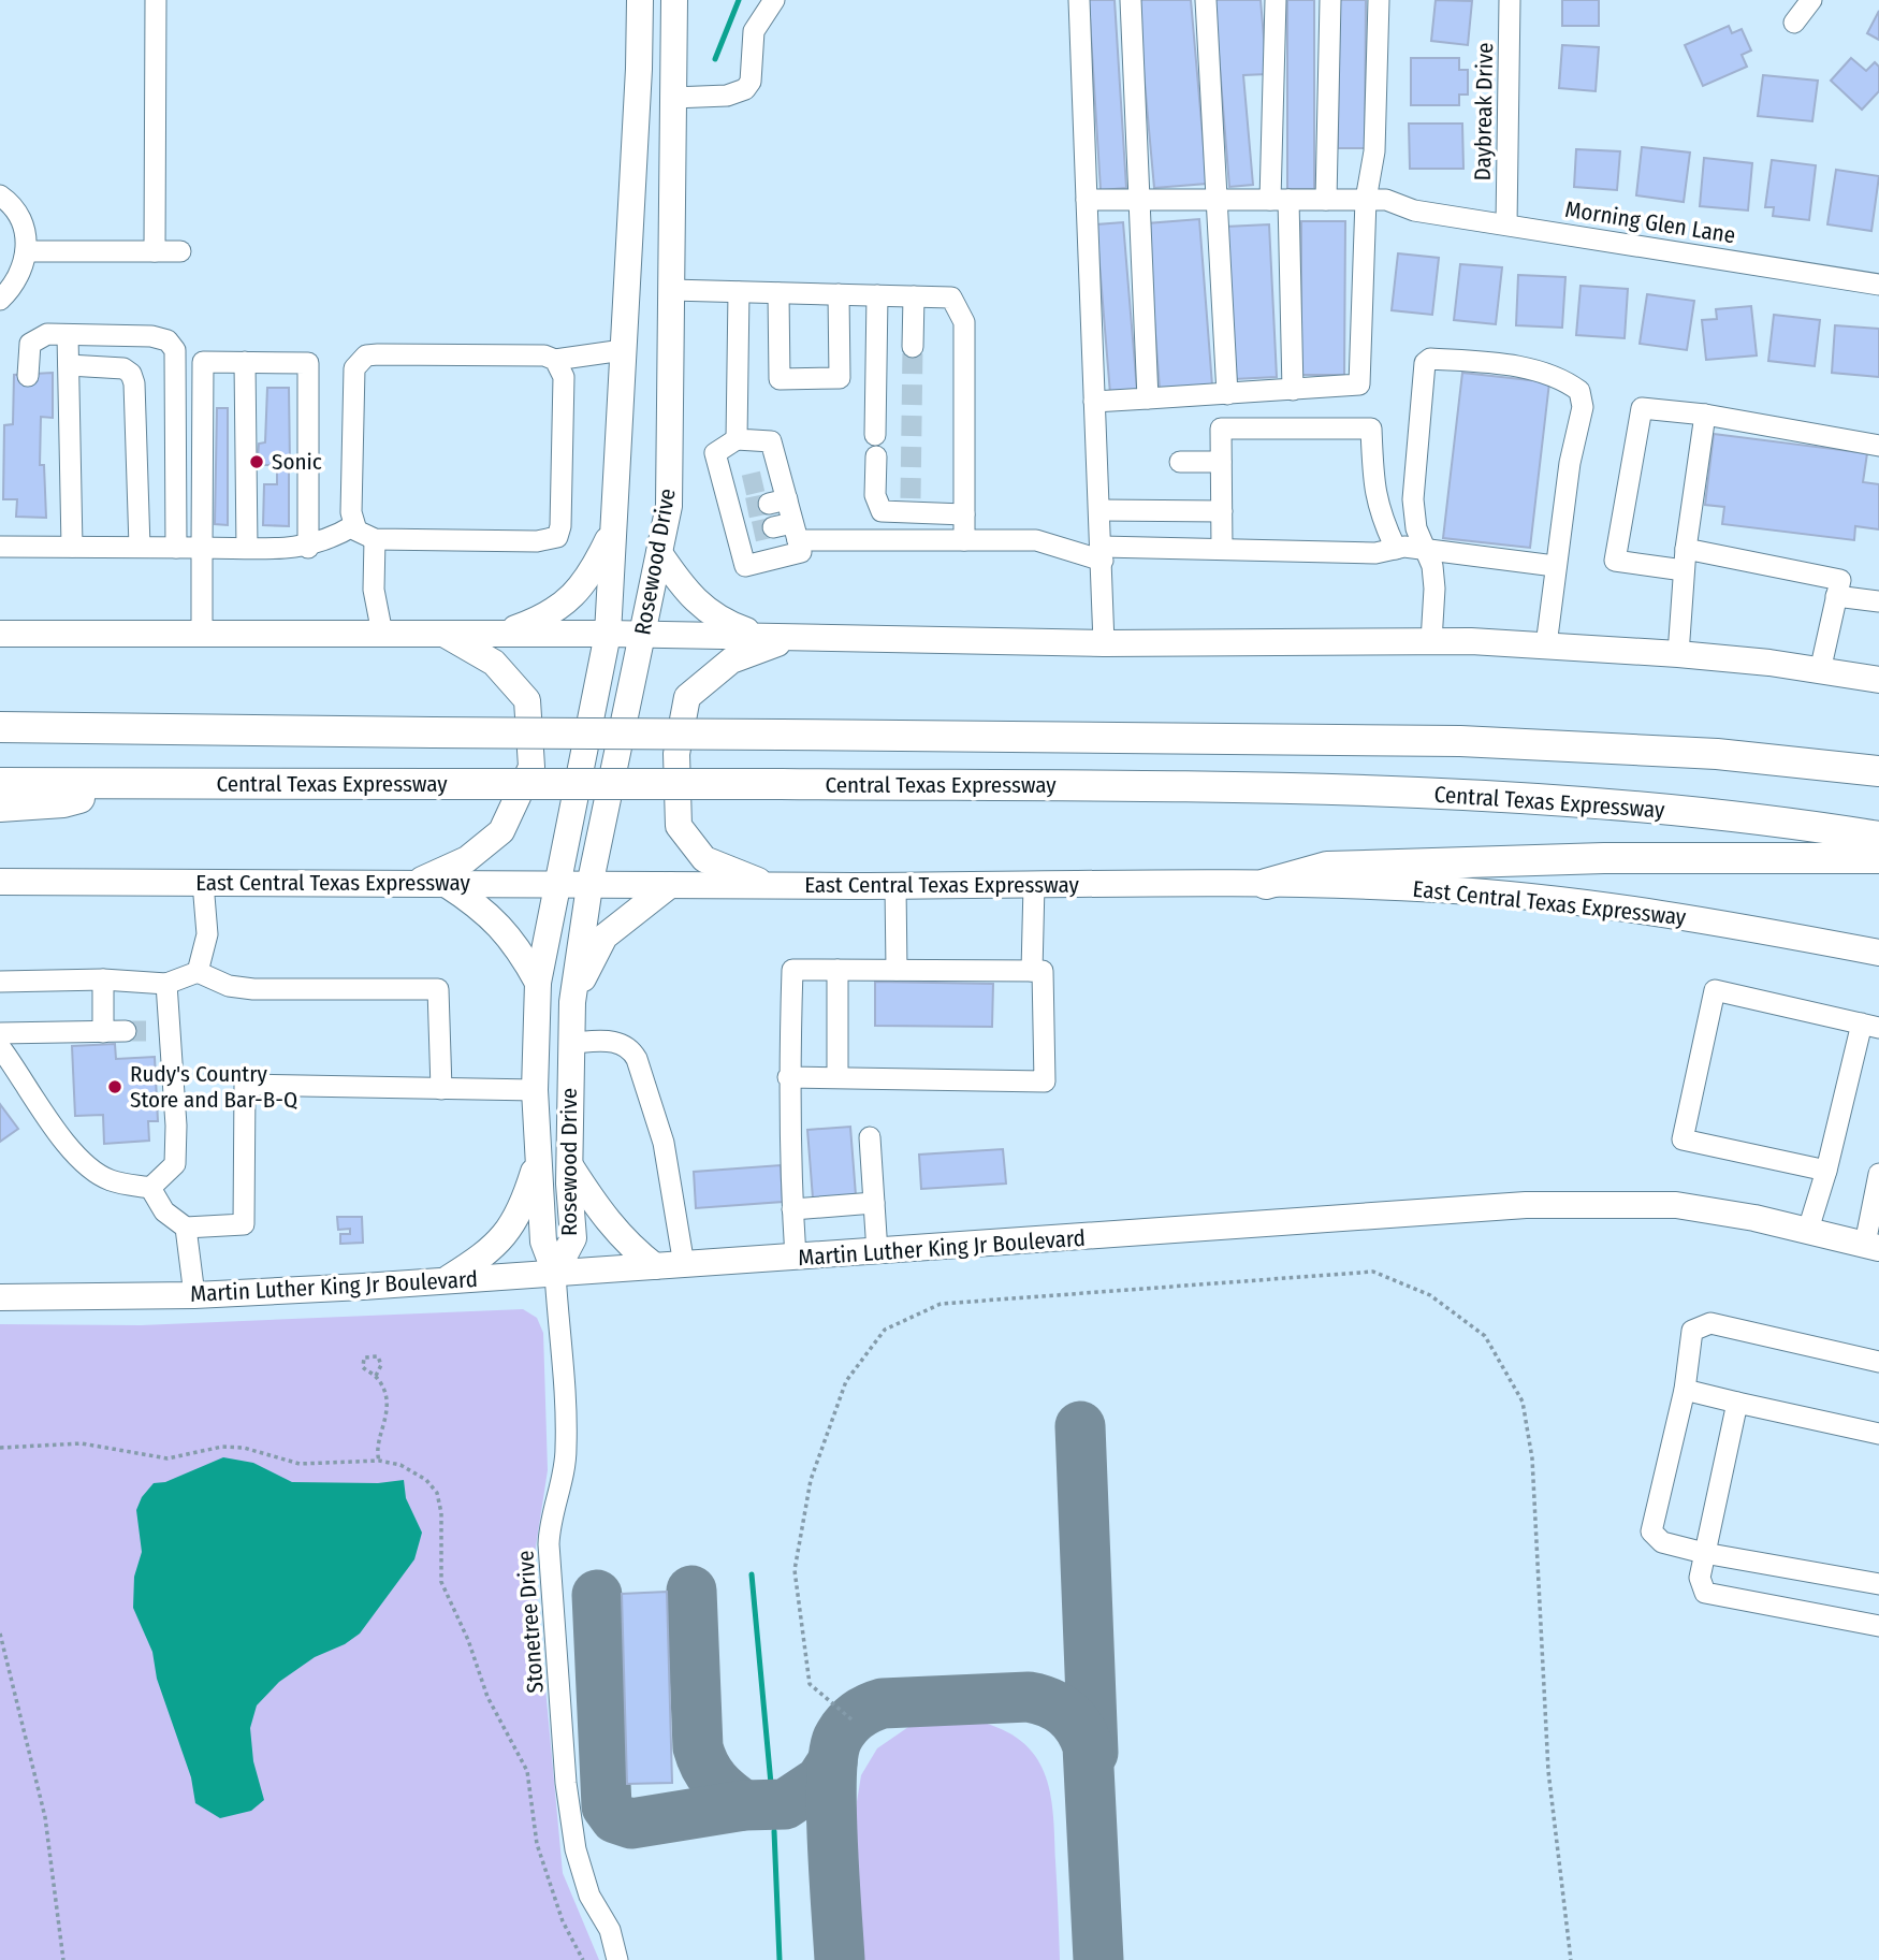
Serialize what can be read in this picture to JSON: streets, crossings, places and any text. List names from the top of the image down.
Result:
{
  "streets": {
    "highway": ["Central Texas Expressway"],
    "main road": ["Rosewood Drive", "East Central Texas Expressway", "Martin Luther King Jr Boulevard"],
    "street": ["Daybreak Drive", "Morning Glen Lane", "Stonetree Drive"]
  },
  "crossings": [
    ["Daybreak Drive", "Morning Glen Lane"],
    ["Rosewood Drive", "East Central Texas Expressway"],
    ["Rosewood Drive", "Martin Luther King Jr Boulevard"],
    ["Rosewood Drive", "Stonetree Drive"],
    ["Martin Luther King Jr Boulevard", "Stonetree Drive"]
  ],
  "places": ["Sonic", "Rudy's Country Store and Bar-B-Q"]
}
